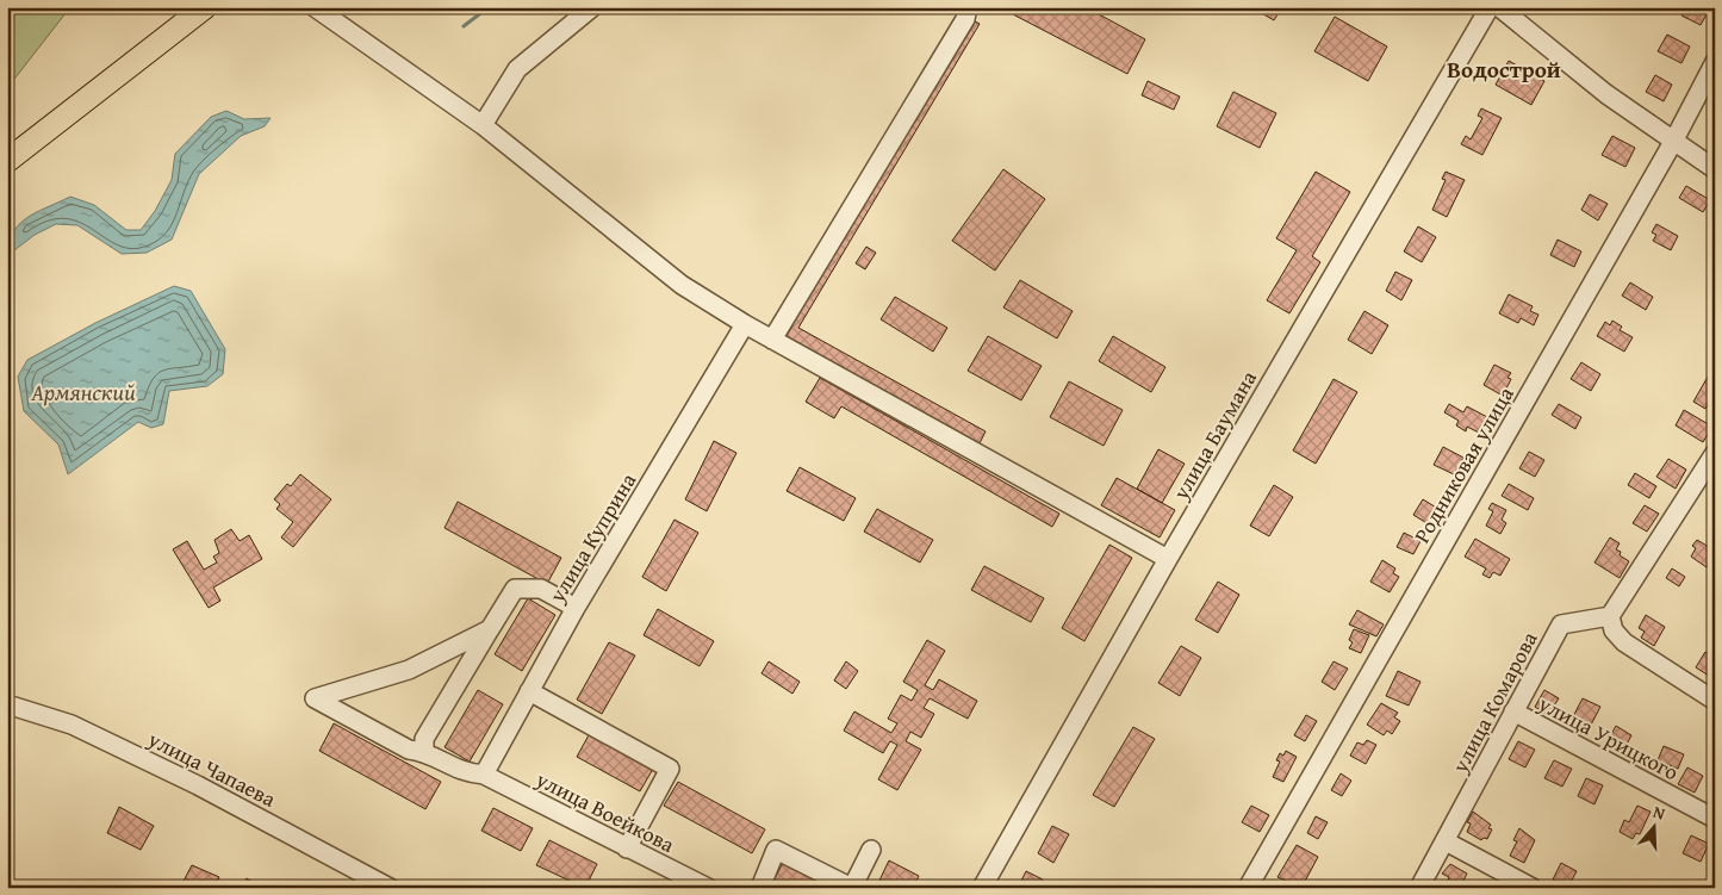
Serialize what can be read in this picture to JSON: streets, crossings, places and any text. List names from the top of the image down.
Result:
{
  "streets": {
    "street": [
      "улица Баумана",
      "Родниковая улица",
      "улица Куприна",
      "улица Комарова",
      "улица Урицкого",
      "улица Чапаева",
      "улица Воейкова"
    ]
  },
  "crossings": [
    ["улица Куприна", "улица Воейкова"],
    ["улица Комарова", "улица Урицкого"]
  ],
  "districts": ["Водострой"],
  "water": ["Армянский"],
  "north": "top"
}
